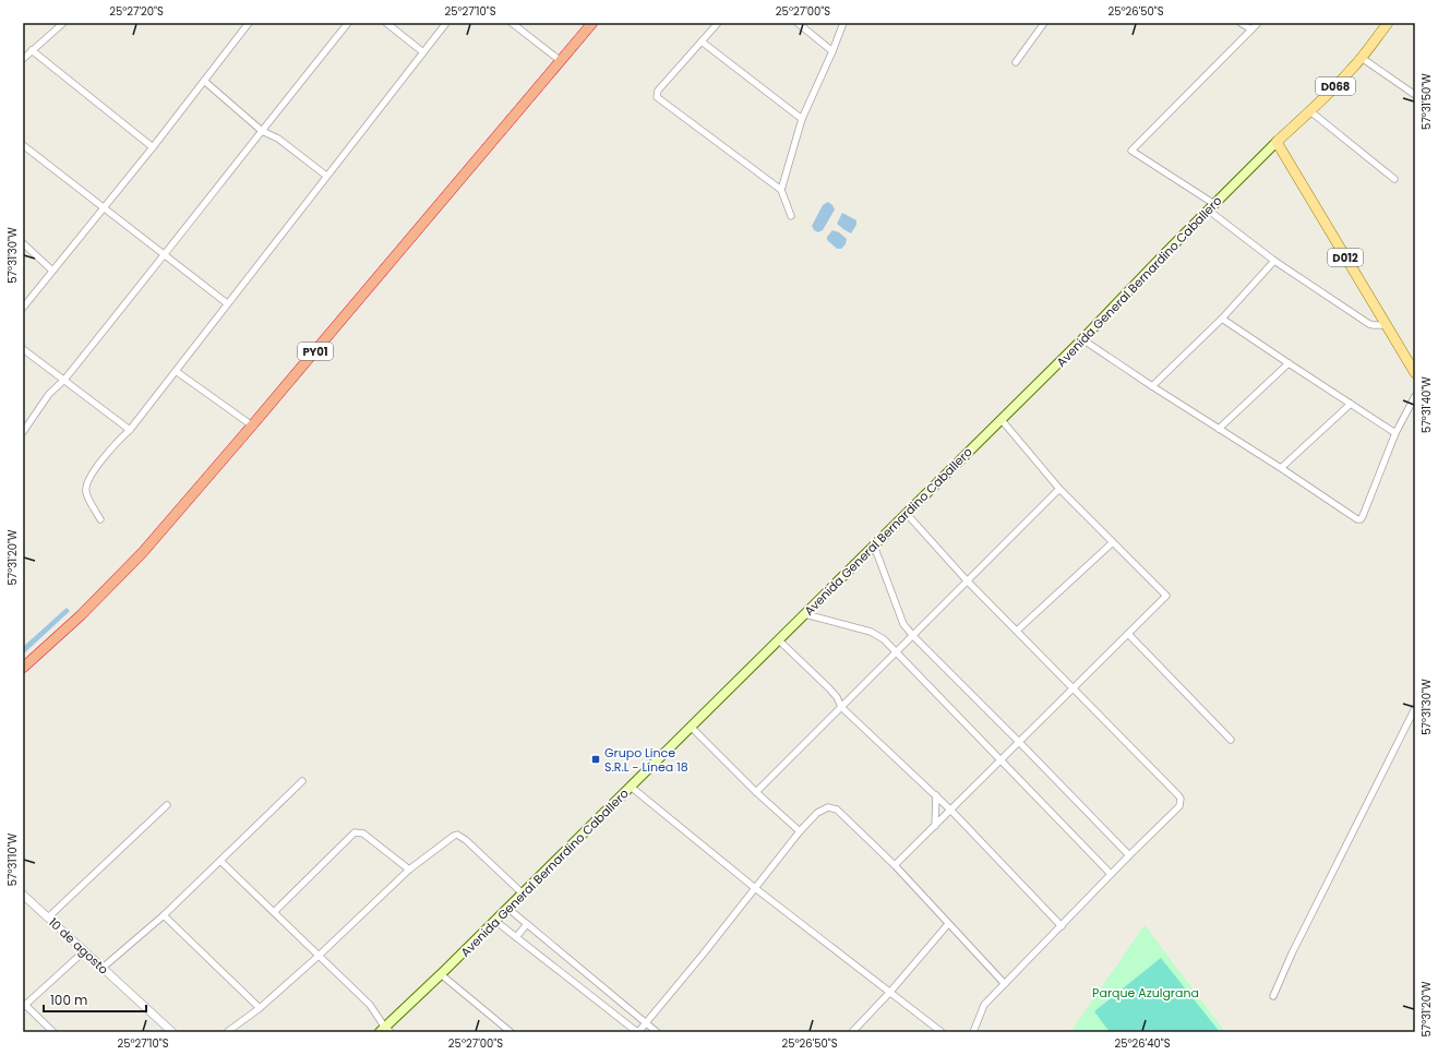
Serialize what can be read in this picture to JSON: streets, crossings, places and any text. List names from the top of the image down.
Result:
{
  "streets": {
    "highway": ["PY01"],
    "main road": ["D068", "D012", "Avenida General Bernardino Caballero"],
    "street": ["10 de agosto"]
  },
  "crossings": [
    ["D012", "Avenida General Bernardino Caballero"]
  ],
  "parks": ["Parque Azulgrana"],
  "places": {
    "transit": ["Grupo Lince S.R.L - Línea 18"]
  },
  "scale_bar": "100 m",
  "coordinates": [
    "25°27'20\"S",
    "25°27'10\"S",
    "25°27'00\"S",
    "25°26'50\"S",
    "57°31'50\"W",
    "57°31'30\"W",
    "57°31'40\"W",
    "57°31'20\"W",
    "57°31'10\"W",
    "25°26'40\"S"
  ]
}
